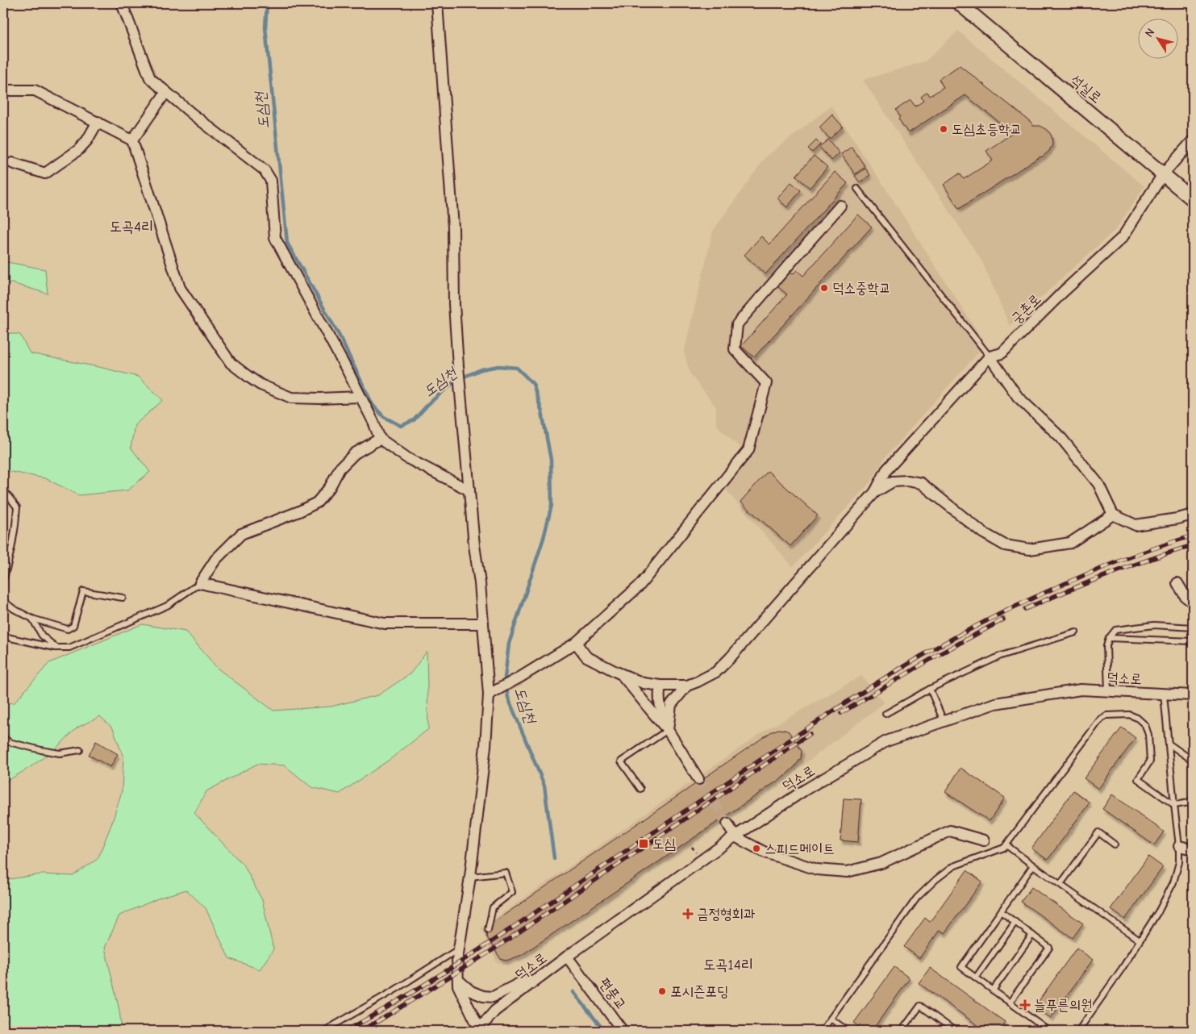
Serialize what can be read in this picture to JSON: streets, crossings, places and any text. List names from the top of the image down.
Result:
{
  "streets": {
    "street": [
      "석실로",
      "궁촌로",
      "덕소로",
      "편풍교"
    ]
  },
  "crossings": [
    ["석실로", "궁촌로"],
    ["덕소로", "편풍교"]
  ],
  "districts": ["도곡4리", "도곡14리"],
  "water": ["도심천"],
  "places": {
    "other": [
      "도심초등학교",
      "덕소중학교",
      "스피드메이트",
      "포시즌포딩"
    ],
    "transit": ["도심"],
    "health": ["금정형회과", "늘푸른의원"]
  },
  "north": "top left"
}
